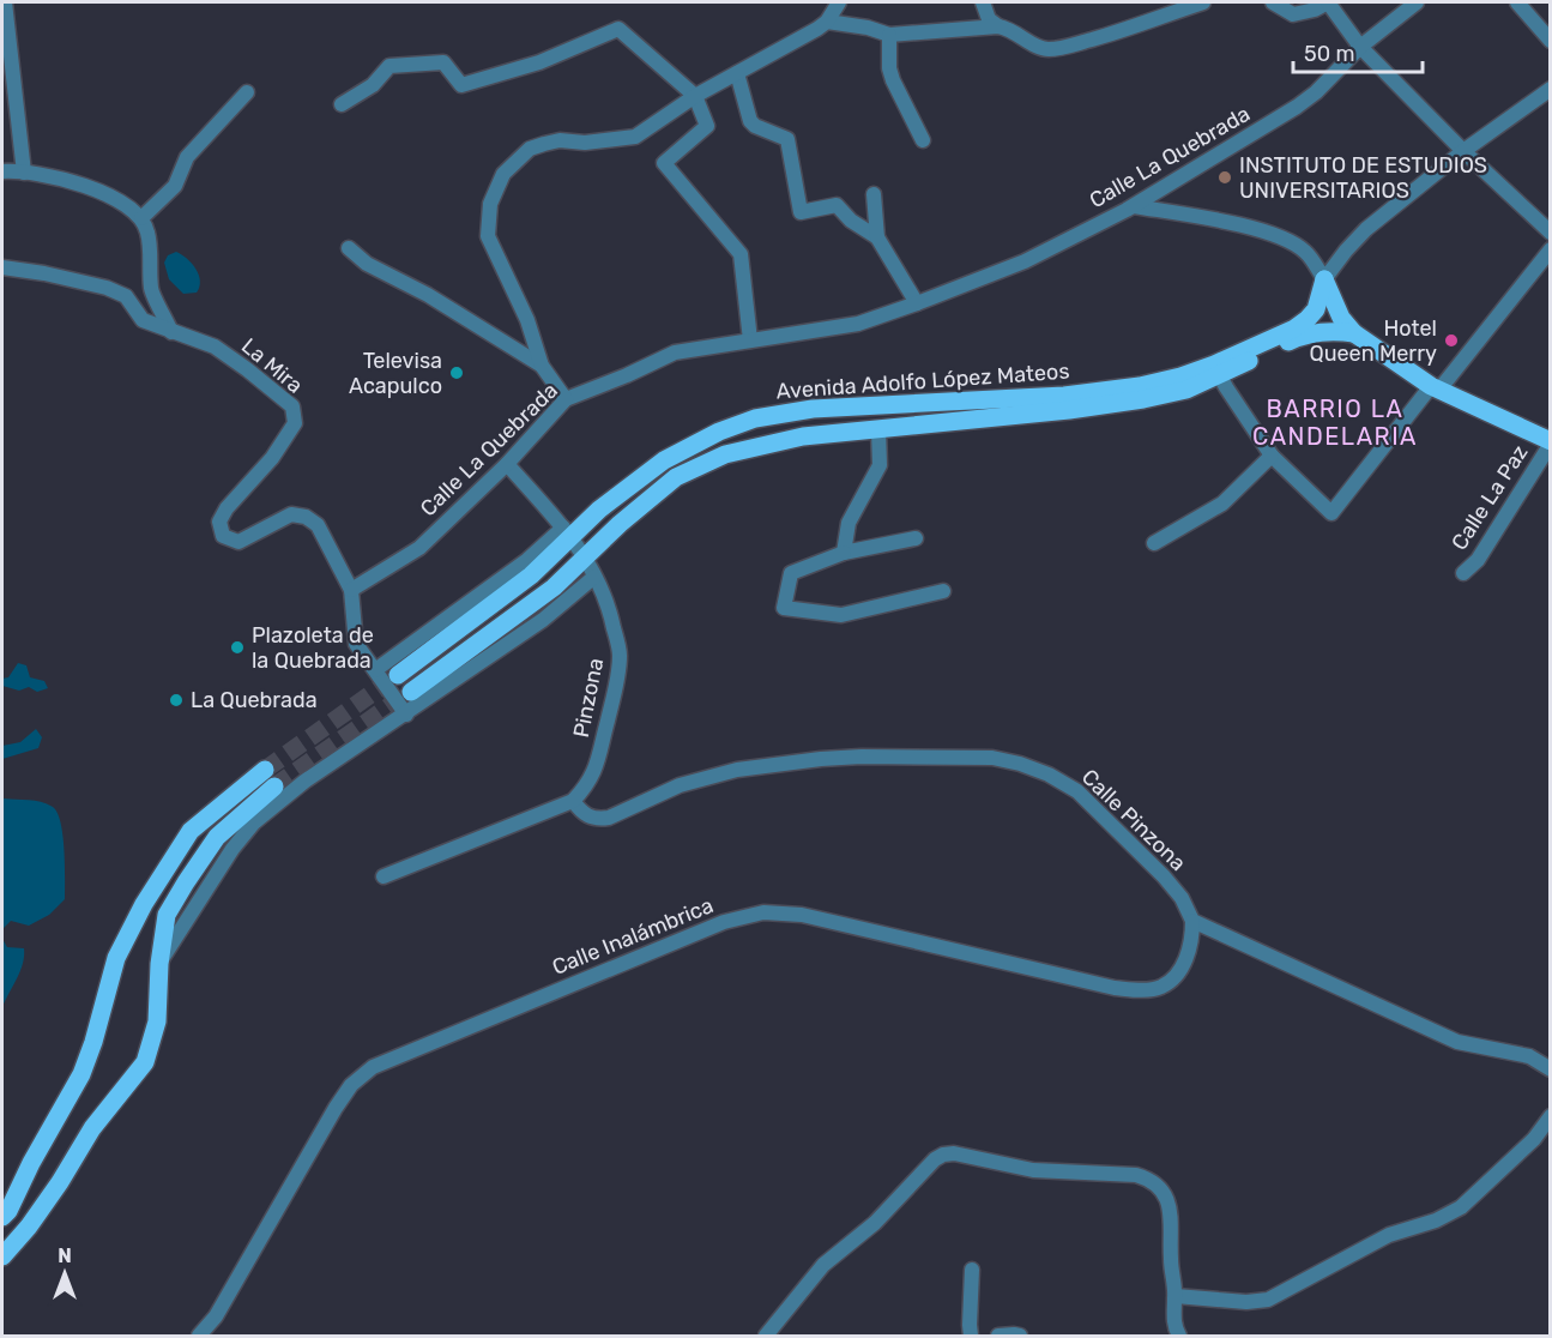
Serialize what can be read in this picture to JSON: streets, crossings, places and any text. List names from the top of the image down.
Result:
{
  "streets": {
    "main road": ["Avenida Adolfo López Mateos"],
    "street": [
      "Calle La Quebrada",
      "La Mira",
      "Calle La Paz",
      "Pinzona",
      "Calle Pinzona",
      "Calle Inalámbrica"
    ]
  },
  "crossings": [
    ["Calle La Quebrada", "La Mira"],
    ["Avenida Adolfo López Mateos", "Pinzona"],
    ["Pinzona", "Calle Pinzona"],
    ["Calle Pinzona", "Calle Inalámbrica"]
  ],
  "districts": ["BARRIO LA CANDELARIA"],
  "places": [
    "INSTITUTO DE ESTUDIOS UNIVERSITARIOS",
    "Hotel Queen Merry",
    "Televisa Acapulco",
    "Plazoleta de la Quebrada",
    "La Quebrada"
  ],
  "scale_bar": "50 m",
  "north": "top"
}
